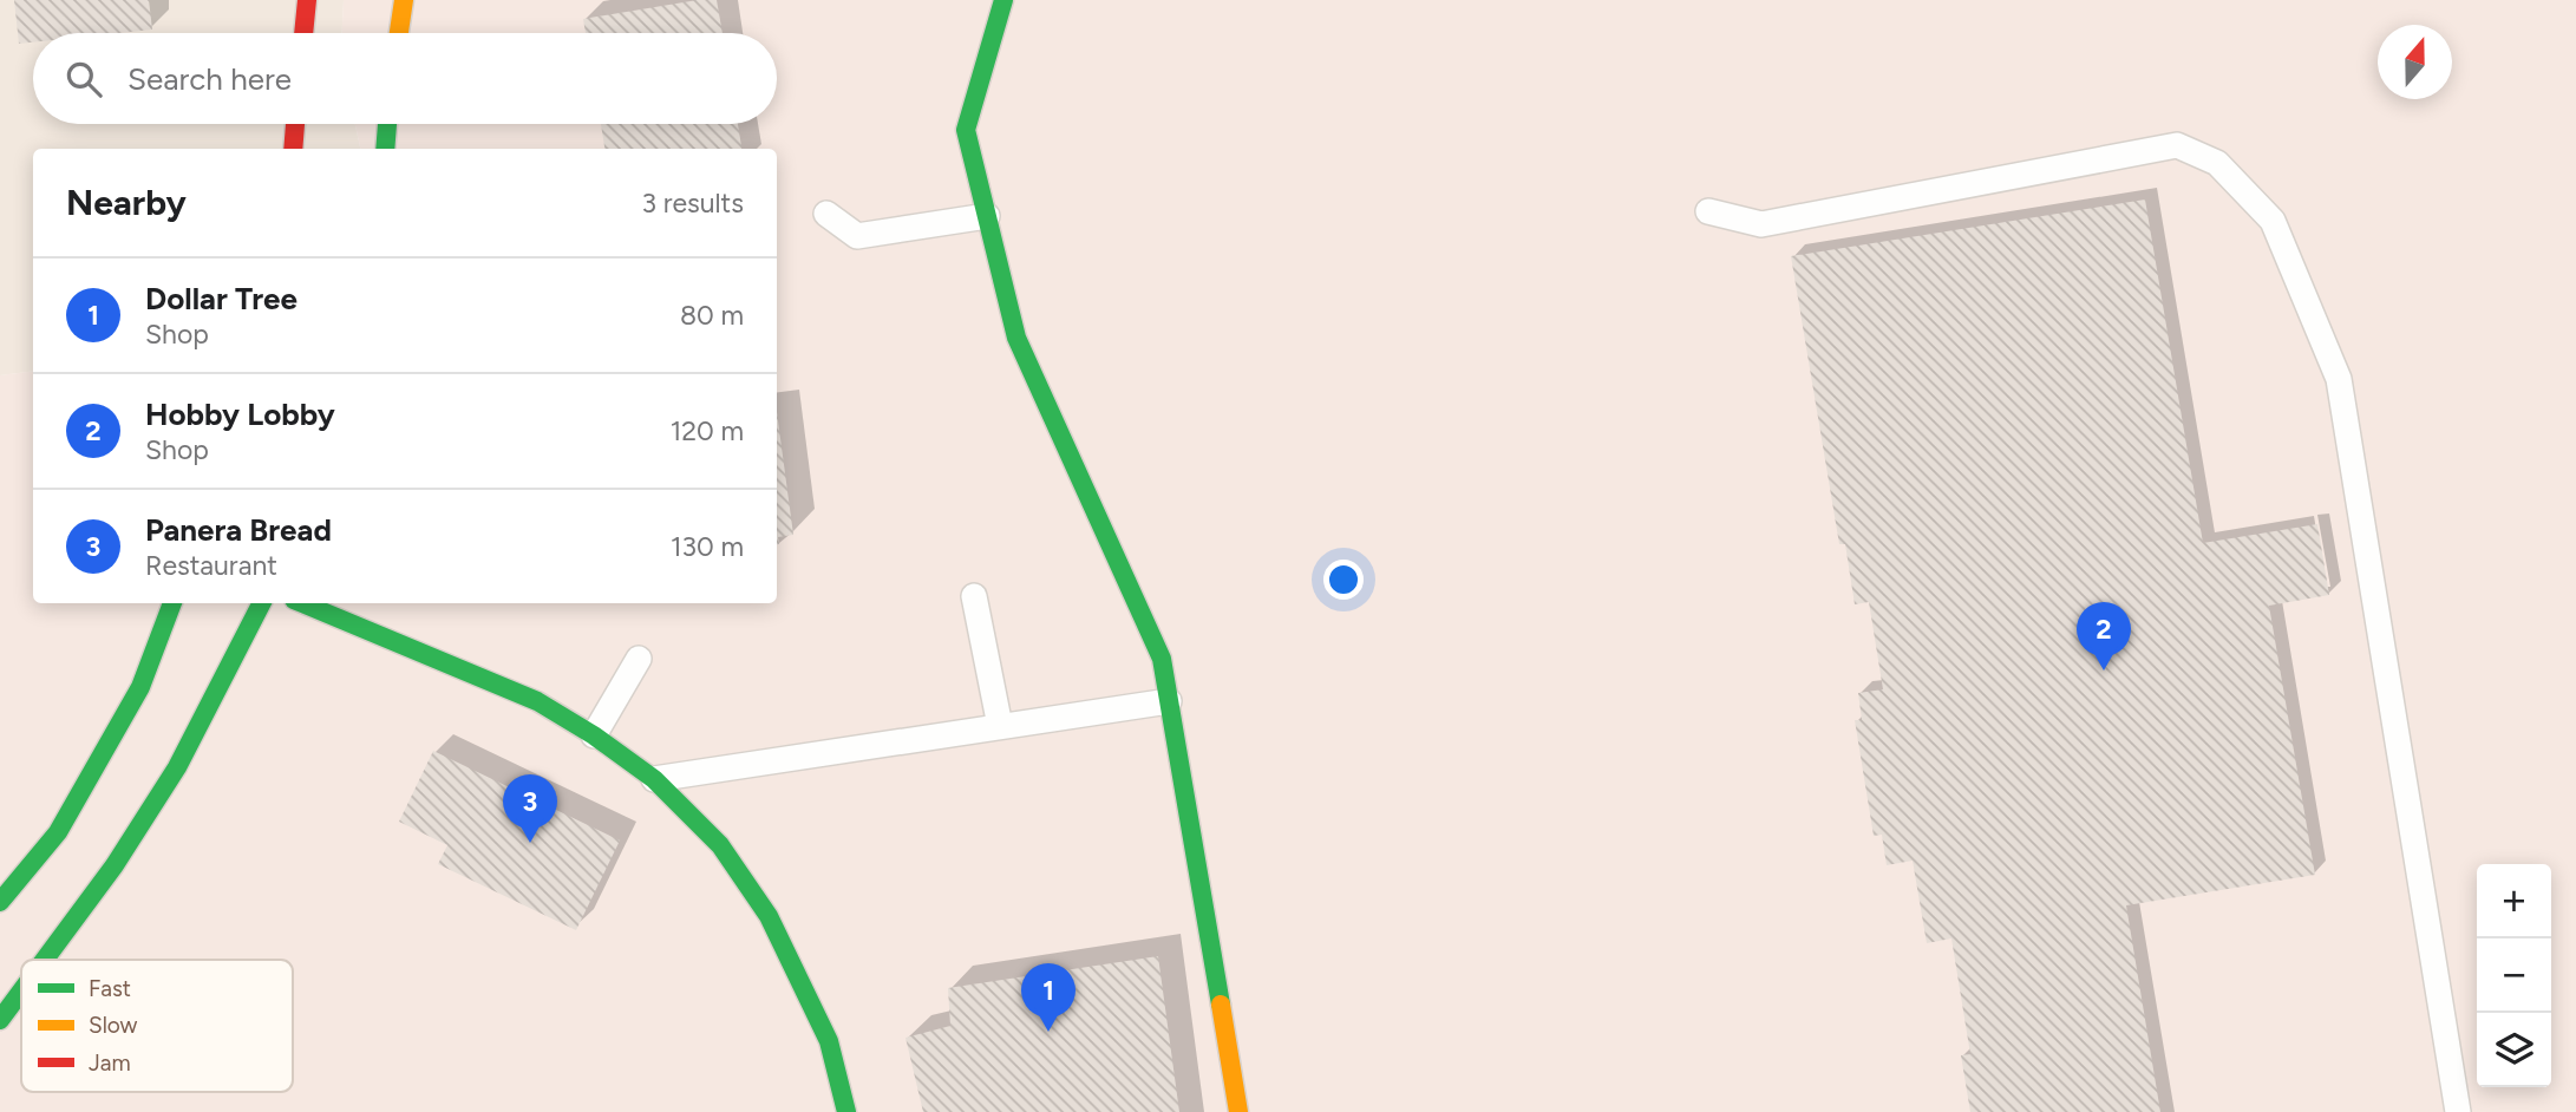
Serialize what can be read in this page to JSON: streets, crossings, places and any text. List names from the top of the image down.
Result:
{
  "legend": ["Fast", "Slow", "Jam"],
  "north": "top",
  "page": {
    "search": "Search here",
    "heading": ["Nearby", "3 results"],
    "list": [
      {
        "mark": "1",
        "name": "Dollar Tree",
        "note": "Shop",
        "value": "80 m"
      },
      {
        "mark": "2",
        "name": "Hobby Lobby",
        "note": "Shop",
        "value": "120 m"
      },
      {
        "mark": "3",
        "name": "Panera Bread",
        "note": "Restaurant",
        "value": "130 m"
      }
    ],
    "pins": ["2", "3", "1"],
    "map_buttons": ["+", "−"]
  }
}
